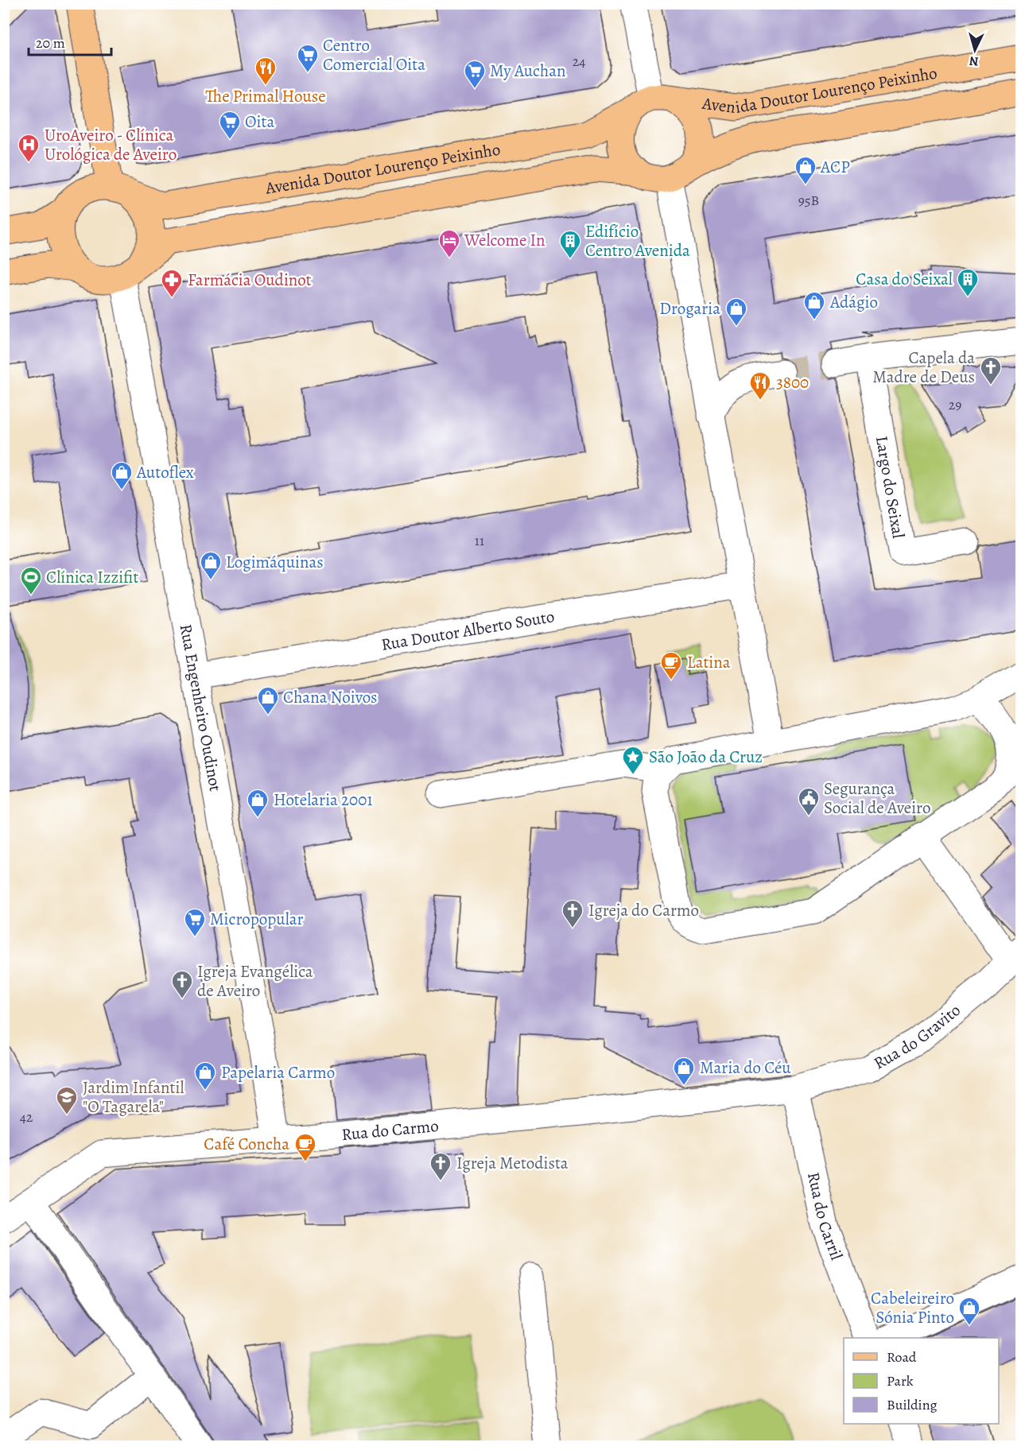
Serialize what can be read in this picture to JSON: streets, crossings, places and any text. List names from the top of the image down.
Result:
{
  "streets": {
    "main road": ["Avenida Doutor Lourenço Peixinho"],
    "street": [
      "Largo do Seixal",
      "Rua Doutor Alberto Souto",
      "Rua Engenheiro Oudinot",
      "Rua do Gravito",
      "Rua do Carmo",
      "Rua do Carril"
    ]
  },
  "crossings": [
    ["Avenida Doutor Lourenço Peixinho", "Rua Engenheiro Oudinot"],
    ["Rua Doutor Alberto Souto", "Rua Engenheiro Oudinot"],
    ["Rua Engenheiro Oudinot", "Rua do Carmo"],
    ["Rua do Gravito", "Rua do Carmo"],
    ["Rua do Gravito", "Rua do Carril"],
    ["Rua do Carmo", "Rua do Carril"]
  ],
  "places": {
    "supermarket": [
      "Centro Comercial Oita",
      "My Auchan",
      "Oita",
      "Micropopular"
    ],
    "restaurant": ["The Primal House", "3800"],
    "hospital": ["UroAveiro - Clínica Urológica de Aveiro"],
    "shop": [
      "ACP",
      "Adágio",
      "Drogaria",
      "Autoflex",
      "Logimáquinas",
      "Chana Noivos",
      "Hotelaria 2001",
      "Maria do Céu",
      "Papelaria Carmo",
      "Cabeleireiro Sónia Pinto"
    ],
    "hotel": ["Welcome In"],
    "building": ["Edifício Centro Avenida", "Casa do Seixal"],
    "pharmacy": ["Farmácia Oudinot"],
    "church": [
      "Capela da Madre de Deus",
      "Igreja do Carmo",
      "Igreja Evangélica de Aveiro",
      "Igreja Metodista"
    ],
    "sports": ["Clínica Izzifit"],
    "cafe": ["Latina", "Café Concha"],
    "place": ["São João da Cruz"],
    "public building": ["Segurança Social de Aveiro"],
    "school or university": ["Jardim Infantil \"O Tagarela\""]
  },
  "house_numbers": [
    "24",
    "95B",
    "29",
    "11",
    "42"
  ],
  "legend": ["Road", "Park", "Building"],
  "scale_bar": "20 m",
  "north": "bottom"
}
